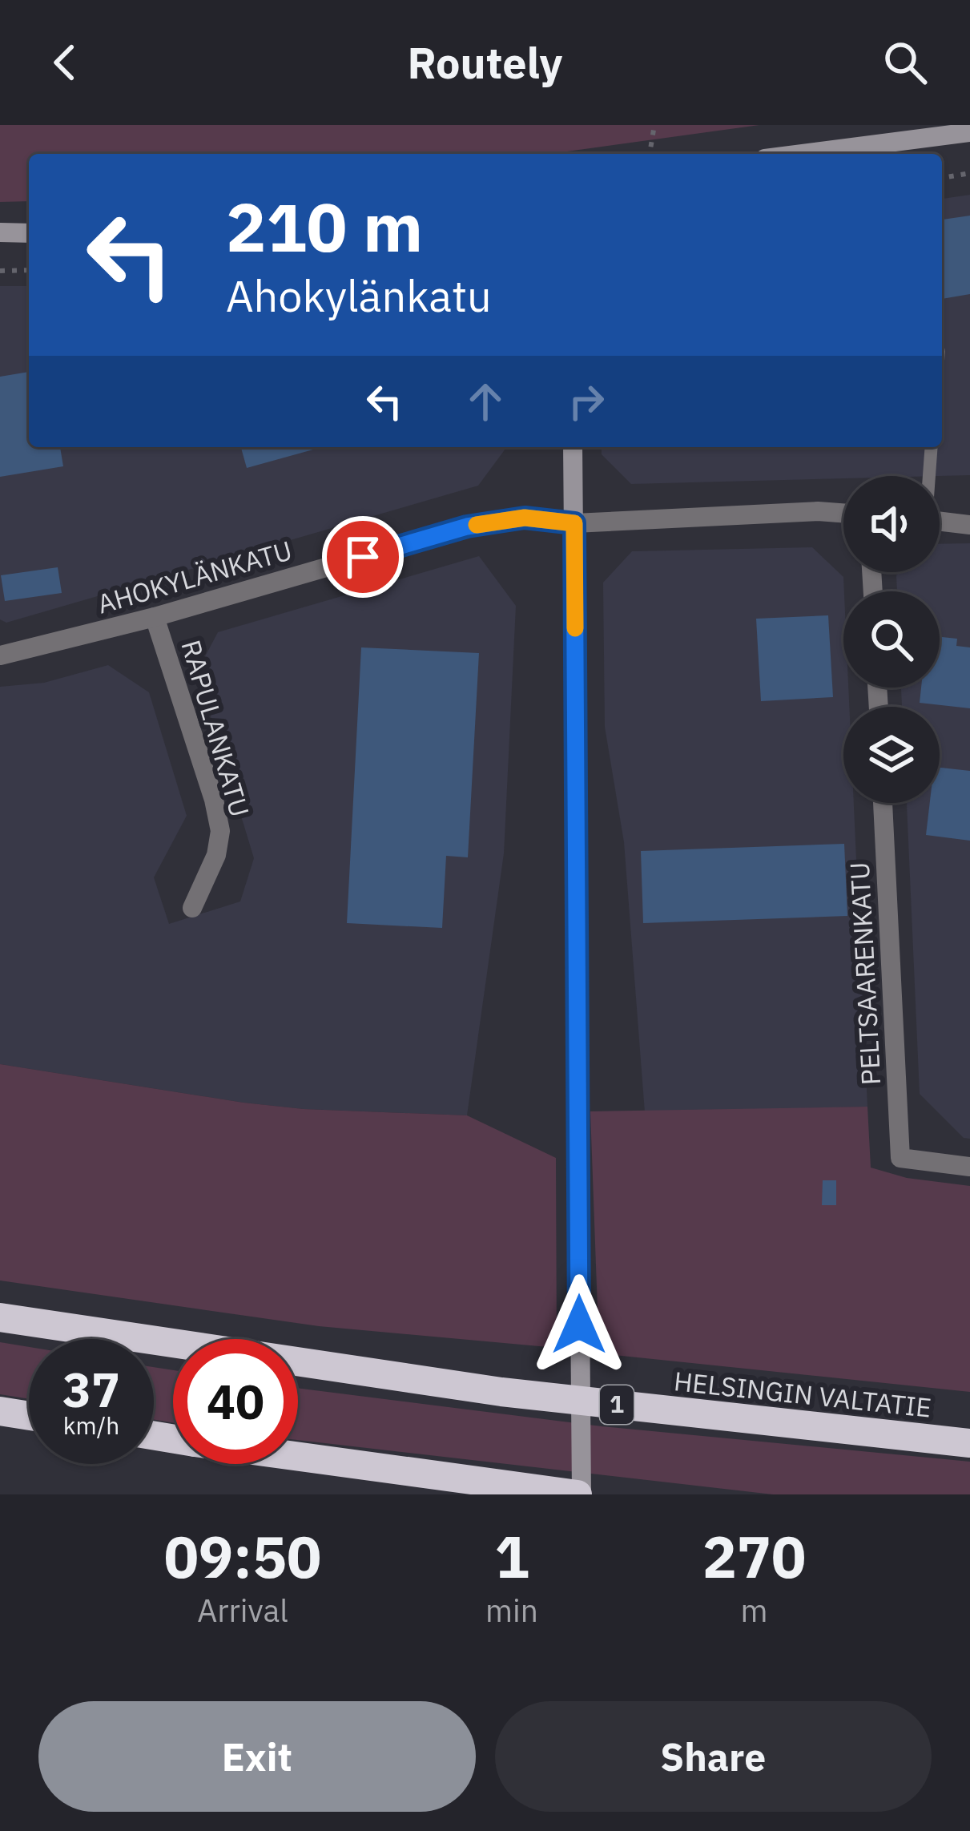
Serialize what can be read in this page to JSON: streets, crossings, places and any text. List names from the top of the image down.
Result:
{
  "streets": {
    "highway": ["HELSINGIN VALTATIE", "1"],
    "street": ["AHOKYLÄNKATU", "RAPULANKATU", "PELTSAARENKATU"]
  },
  "crossings": [
    ["AHOKYLÄNKATU", "RAPULANKATU"]
  ],
  "page": {
    "header": "Routely",
    "turn": ["210 m", "Ahokylänkatu"],
    "speed": "37 km/h",
    "limit": "40",
    "eta": [
      "09:50",
      "Arrival",
      "1",
      "min",
      "270",
      "m"
    ],
    "buttons": ["Exit", "Share"]
  }
}
